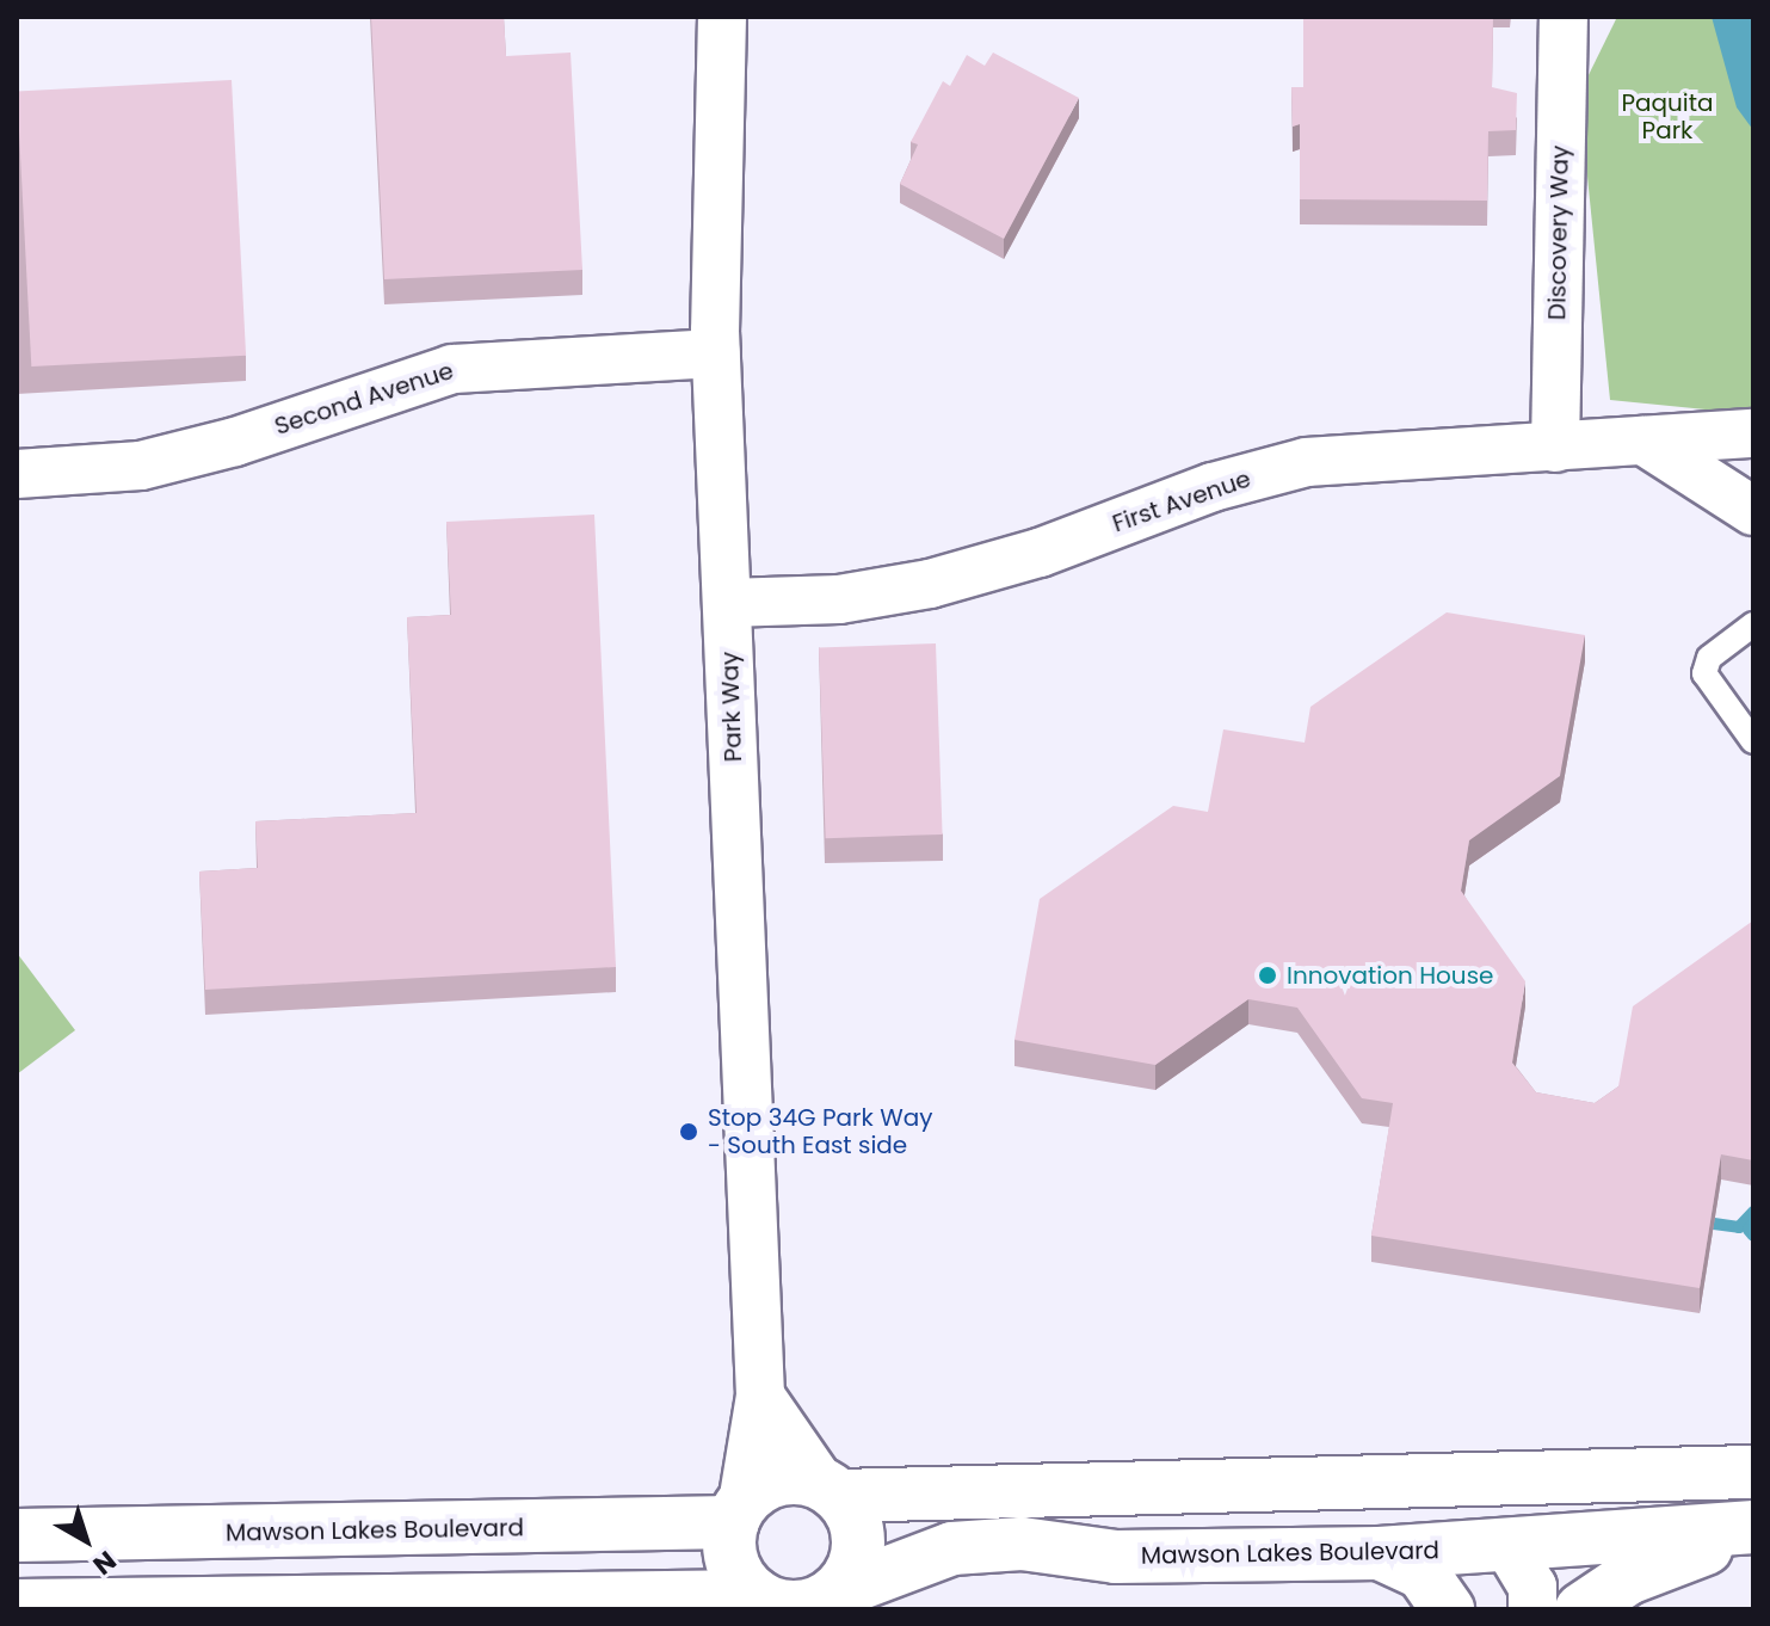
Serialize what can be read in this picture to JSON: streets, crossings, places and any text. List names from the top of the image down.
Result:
{
  "streets": {
    "street": [
      "Discovery Way",
      "Second Avenue",
      "First Avenue",
      "Park Way",
      "Mawson Lakes Boulevard"
    ]
  },
  "crossings": [
    ["Discovery Way", "First Avenue"],
    ["Second Avenue", "Park Way"],
    ["First Avenue", "Park Way"],
    ["Park Way", "Mawson Lakes Boulevard"]
  ],
  "parks": ["Paquita Park"],
  "places": ["Innovation House", "Stop 34G Park Way - South East side"],
  "north": "bottom right"
}
